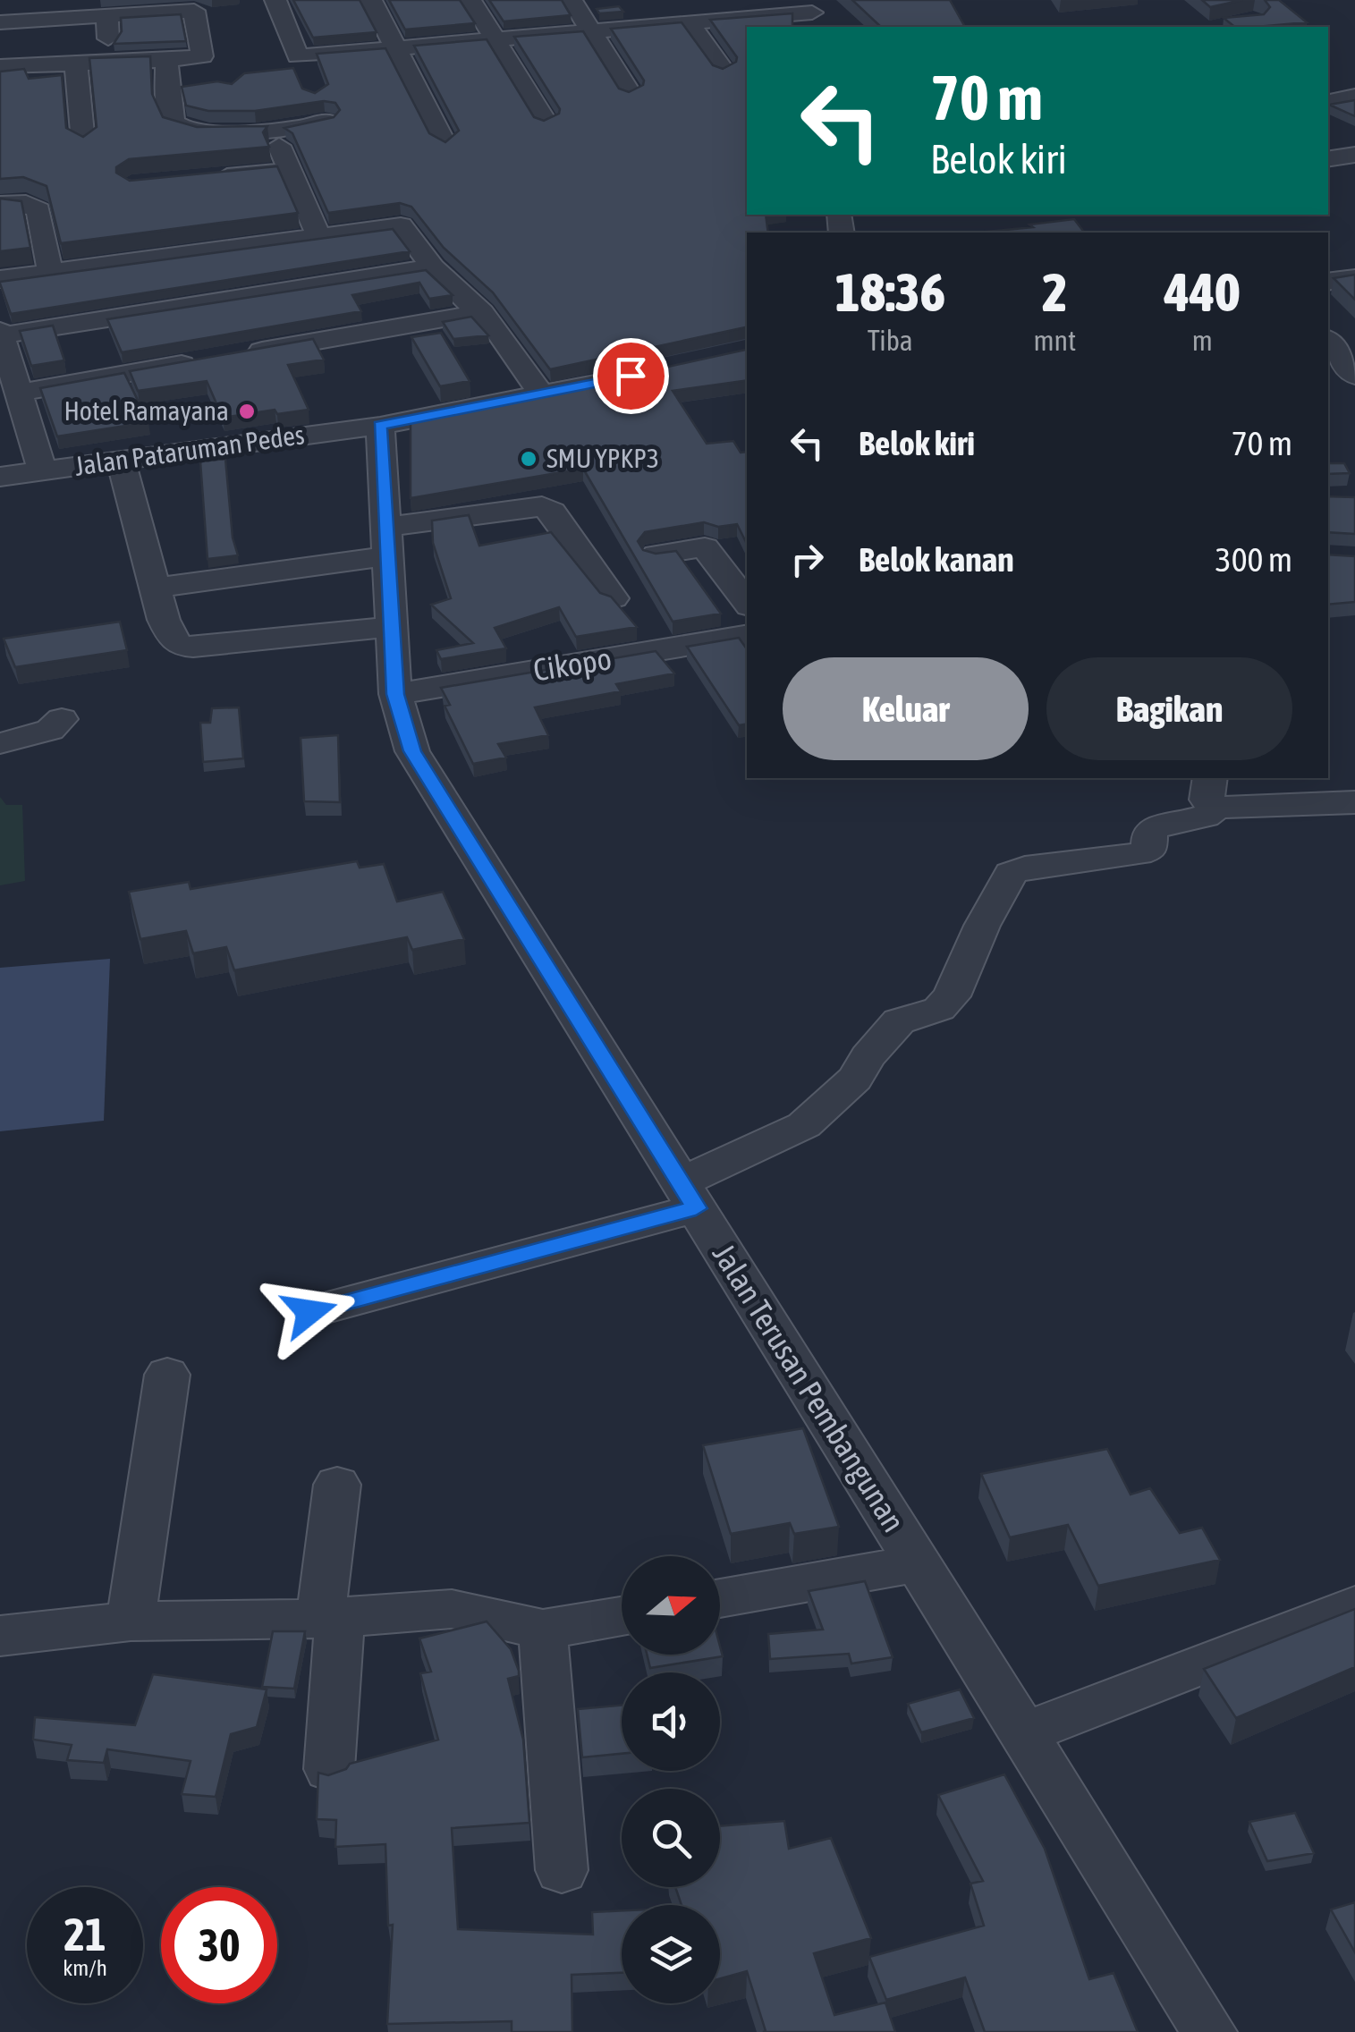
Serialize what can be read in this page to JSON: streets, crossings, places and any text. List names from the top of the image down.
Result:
{
  "streets": {
    "street": ["Jalan Pataruman Pedes", "Cikopo", "Jalan Terusan Pembangunan"]
  },
  "crossings": [
    ["Jalan Pataruman Pedes", "Jalan Terusan Pembangunan"],
    ["Cikopo", "Jalan Terusan Pembangunan"]
  ],
  "places": ["Hotel Ramayana", "SMU YPKP3"],
  "north": "right",
  "page": {
    "turn": ["70 m", "Belok kiri"],
    "eta": [
      "18:36",
      "Tiba",
      "2",
      "mnt",
      "440",
      "m"
    ],
    "list": [
      {
        "name": "Belok kiri",
        "value": "70 m"
      },
      {
        "name": "Belok kanan",
        "value": "300 m"
      }
    ],
    "buttons": ["Keluar", "Bagikan"],
    "speed": "21 km/h",
    "limit": "30"
  }
}
